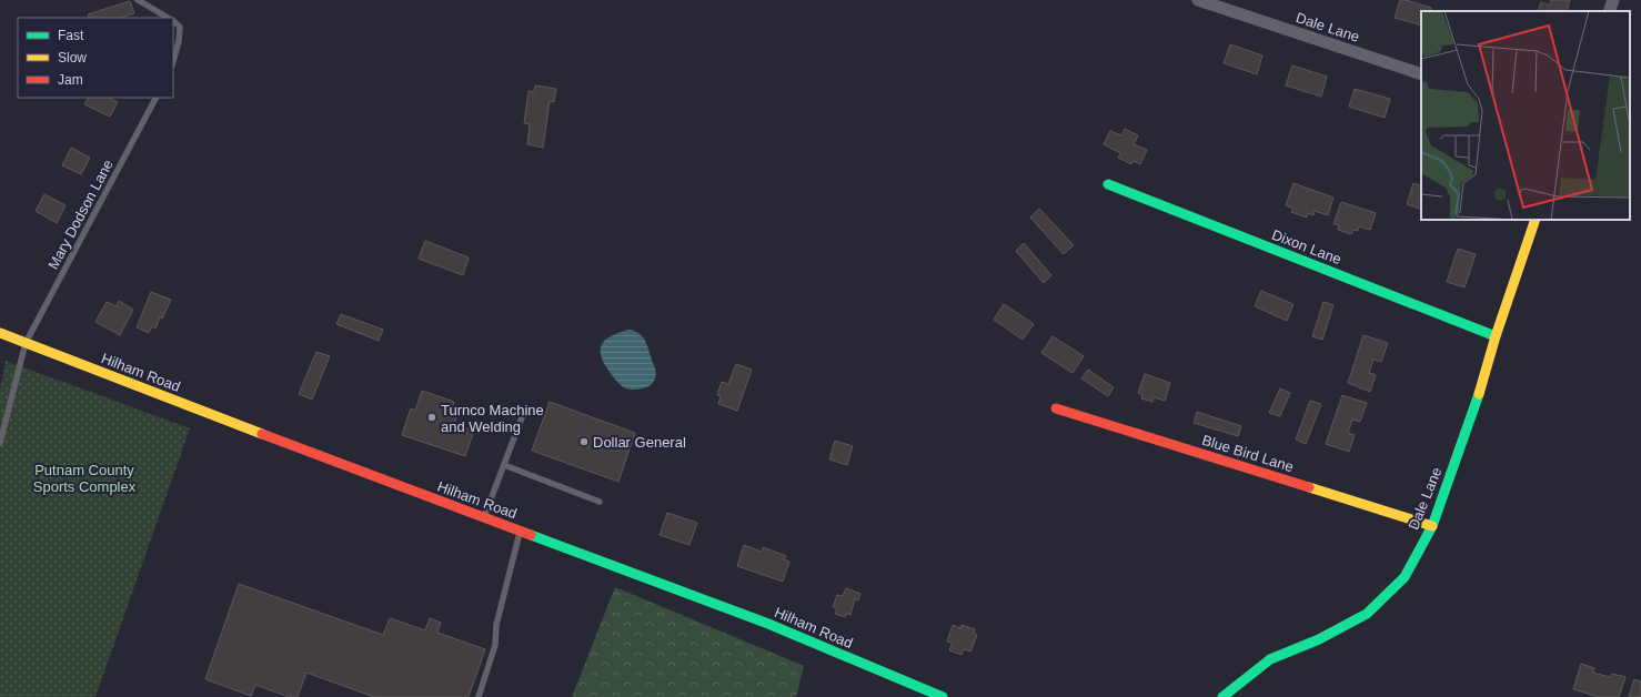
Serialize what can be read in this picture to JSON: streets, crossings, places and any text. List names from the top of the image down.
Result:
{
  "streets": {
    "street": [
      "Dale Lane",
      "Dixon Lane",
      "Hilham Road",
      "Blue Bird Lane"
    ],
    "lane": ["Mary Dodson Lane"]
  },
  "crossings": [
    ["Dale Lane", "Dixon Lane"],
    ["Dale Lane", "Blue Bird Lane"],
    ["Mary Dodson Lane", "Hilham Road"]
  ],
  "parks": ["Putnam County Sports Complex"],
  "places": ["Turnco Machine and Welding", "Dollar General"],
  "legend": ["Fast", "Slow", "Jam"]
}
